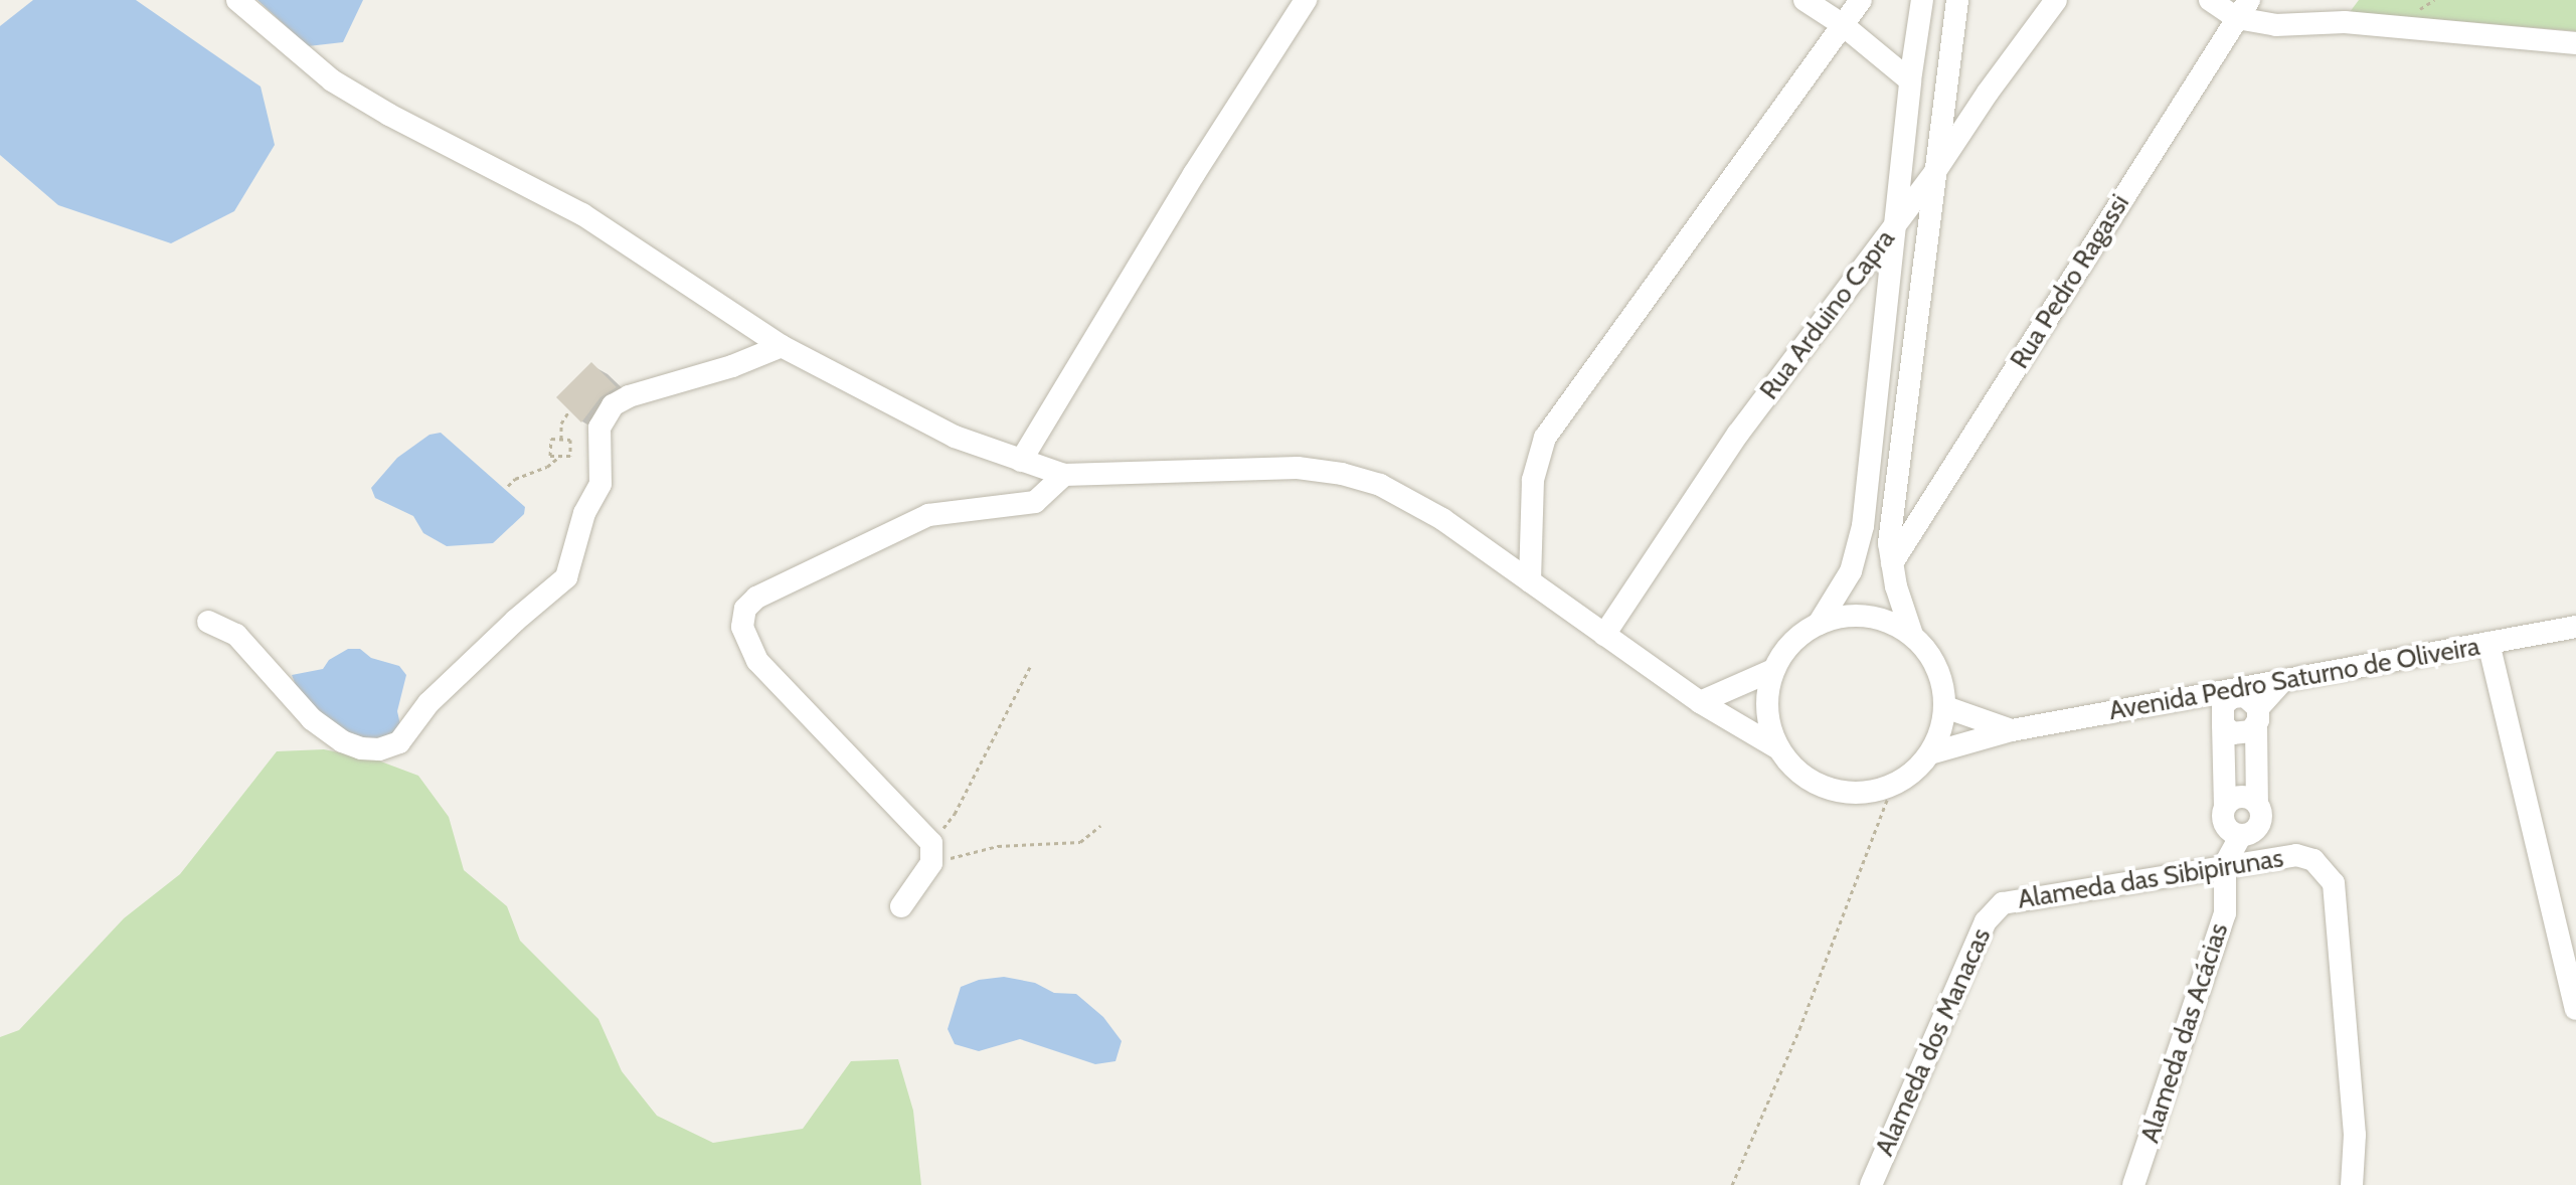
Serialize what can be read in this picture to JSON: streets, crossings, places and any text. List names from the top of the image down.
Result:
{
  "streets": {
    "street": [
      "Rua Pedro Ragassi",
      "Rua Arduino Capra",
      "Avenida Pedro Saturno de Oliveira",
      "Alameda das Sibipirunas",
      "Alameda das Acácias",
      "Alameda dos Manacas"
    ]
  },
  "crossings": [
    ["Alameda das Sibipirunas", "Alameda das Acácias"],
    ["Alameda das Sibipirunas", "Alameda dos Manacas"]
  ]
}
